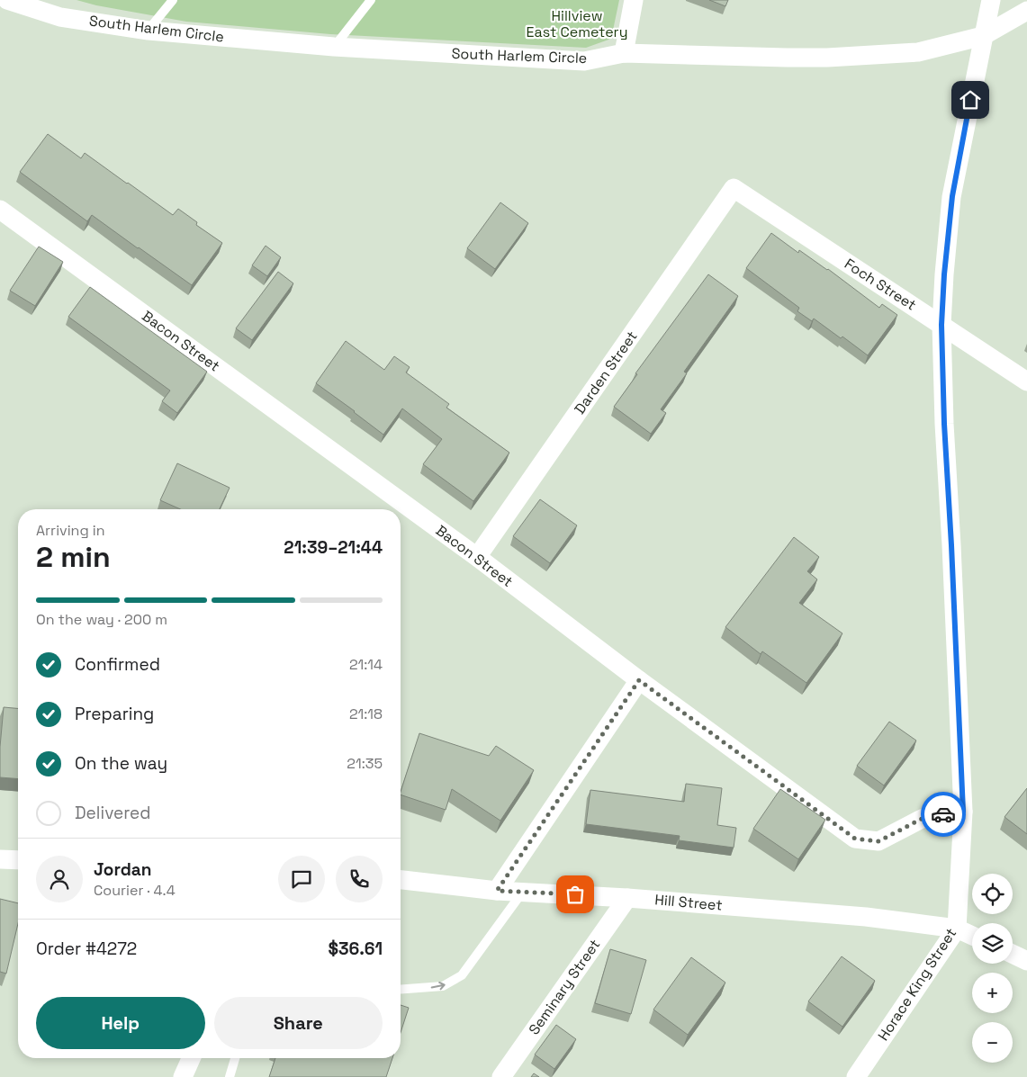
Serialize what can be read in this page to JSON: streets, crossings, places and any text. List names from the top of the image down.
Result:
{
  "streets": {
    "street": [
      "South Harlem Circle",
      "Foch Street",
      "Bacon Street",
      "Darden Street",
      "Hill Street",
      "Horace King Street",
      "Seminary Street"
    ]
  },
  "crossings": [
    ["South Harlem Circle", "Horace King Street"],
    ["Foch Street", "Darden Street"],
    ["Foch Street", "Horace King Street"],
    ["Bacon Street", "Darden Street"],
    ["Bacon Street", "Horace King Street"],
    ["Hill Street", "Horace King Street"],
    ["Hill Street", "Seminary Street"]
  ],
  "parks": ["Hillview East Cemetery"],
  "page": {
    "heading": ["2 min", "Arriving in", "21:39–21:44"],
    "panel": [
      "Jordan",
      "Courier · 4.4",
      "Order #4272",
      "$36.61"
    ],
    "bar": "On the way · 200 m",
    "list": [
      ["Confirmed", "21:14"],
      ["Preparing", "21:18"],
      ["On the way", "21:35"],
      "Delivered"
    ],
    "map_buttons": ["+", "−"],
    "buttons": ["Help", "Share"]
  }
}
